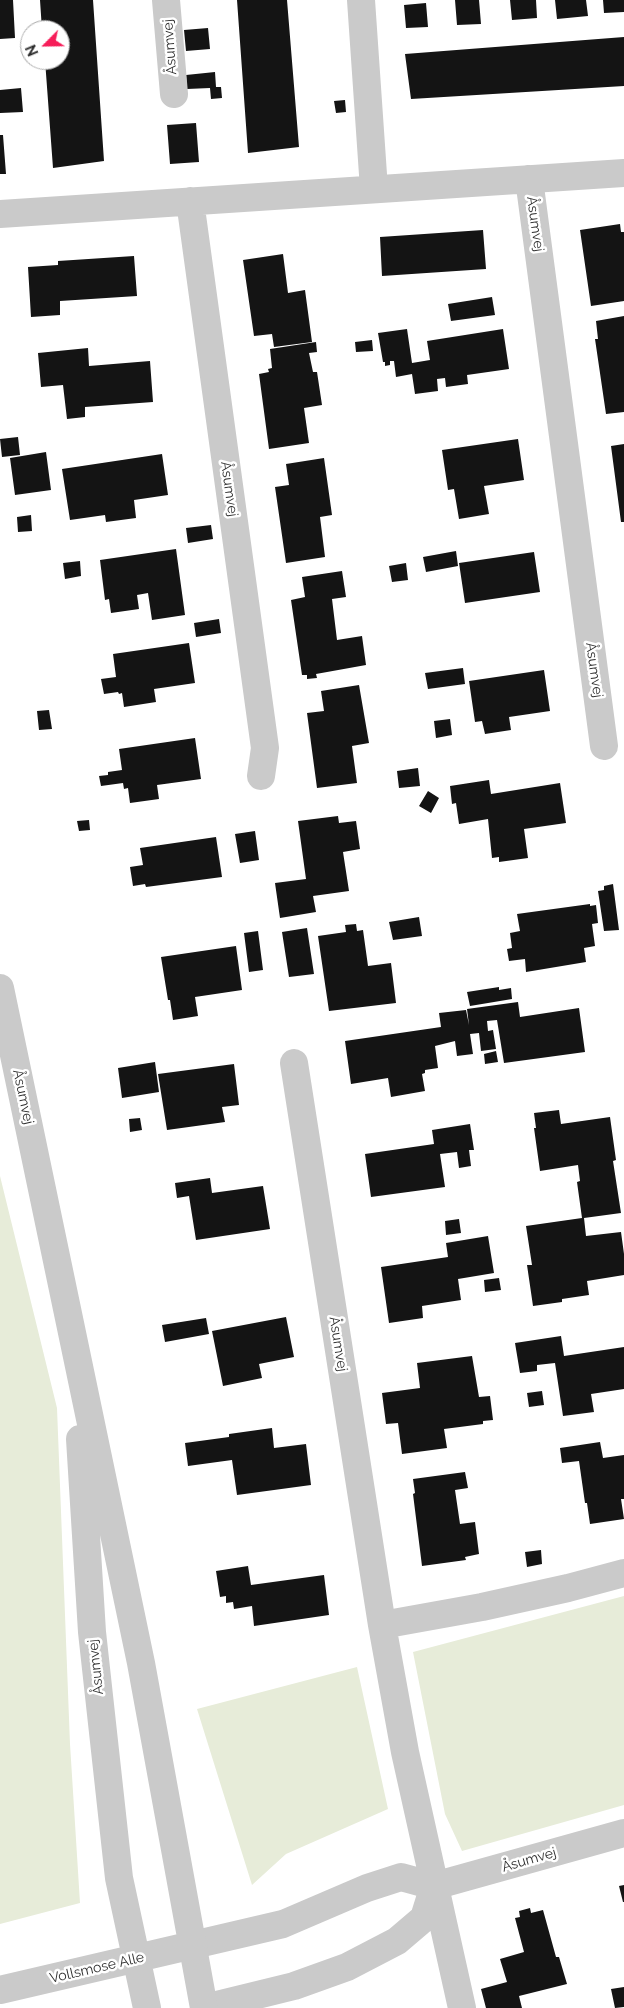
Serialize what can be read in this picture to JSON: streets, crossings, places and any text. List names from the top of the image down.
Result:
{
  "streets": {
    "street": ["Åsumvej", "Vollsmose Alle"]
  },
  "crossings": [
    ["Åsumvej", "Vollsmose Alle"]
  ],
  "north": "bottom left"
}
